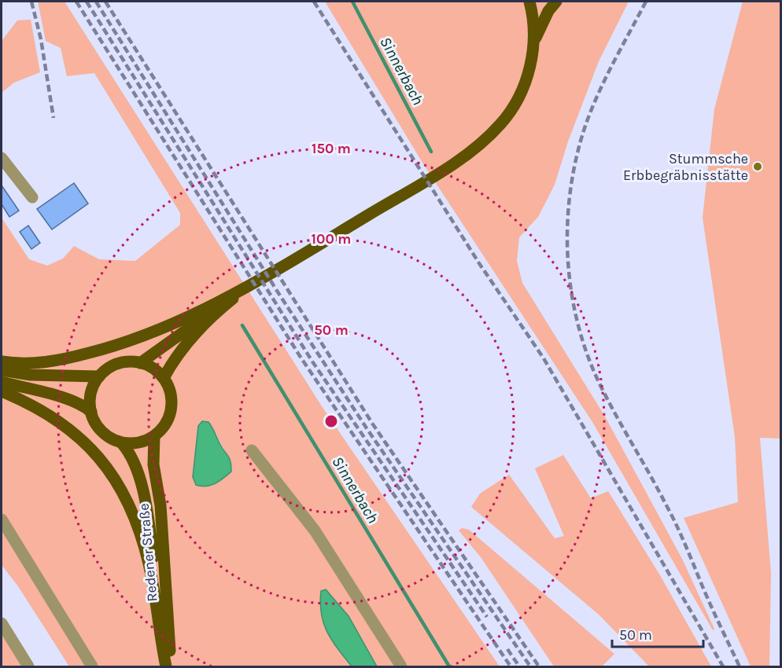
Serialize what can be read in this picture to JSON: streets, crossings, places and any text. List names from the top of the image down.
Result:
{
  "streets": {
    "main road": ["Redener Straße"]
  },
  "water": ["Sinnerbach"],
  "places": ["Stummsche Erbbegräbnisstätte"],
  "scale_bar": "50 m",
  "rings": ["150 m", "100 m", "50 m"]
}
